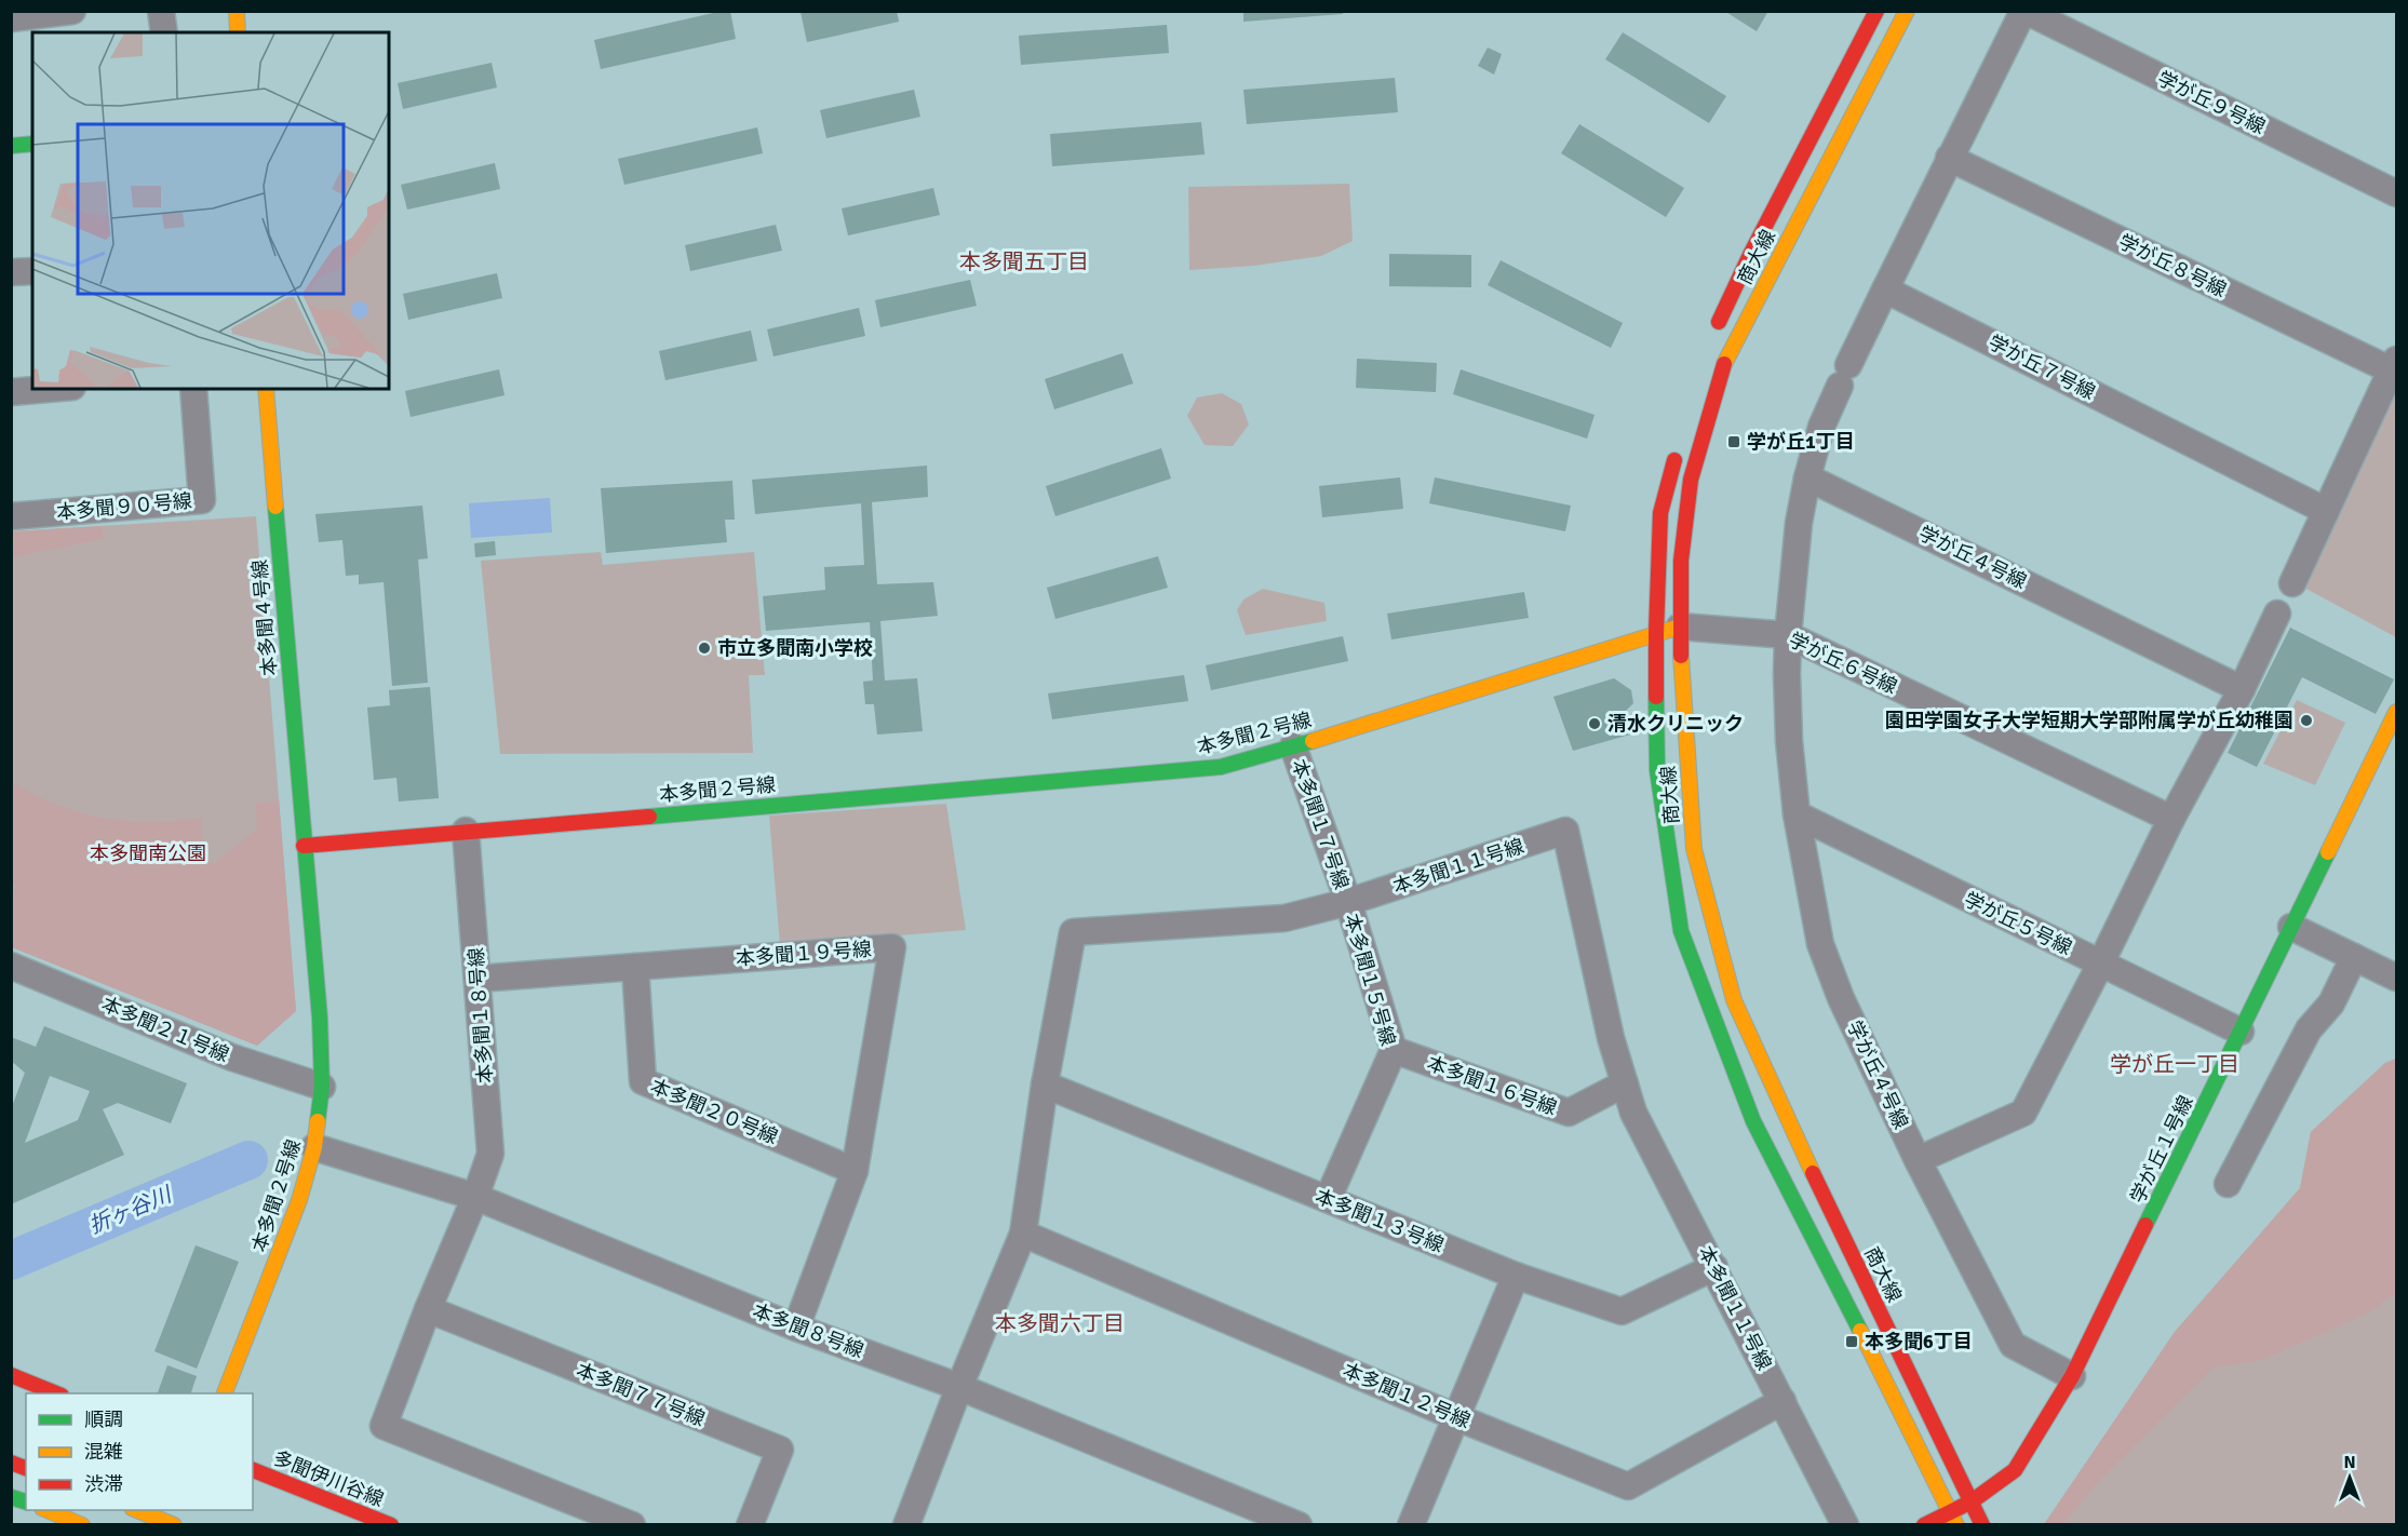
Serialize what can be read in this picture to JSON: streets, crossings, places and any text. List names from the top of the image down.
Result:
{
  "streets": {
    "main road": [
      "商大線",
      "本多聞４号線",
      "本多聞２号線",
      "学が丘１号線",
      "多聞伊川谷線"
    ],
    "street": [
      "学が丘９号線",
      "学が丘８号線",
      "学が丘７号線",
      "本多聞９０号線",
      "学が丘４号線",
      "学が丘６号線",
      "本多聞１７号線",
      "本多聞１１号線",
      "学が丘５号線",
      "本多聞１９号線",
      "本多聞１５号線",
      "本多聞１８号線",
      "本多聞２１号線",
      "本多聞１６号線",
      "本多聞２０号線",
      "本多聞１３号線",
      "本多聞８号線",
      "本多聞７７号線",
      "本多聞１２号線"
    ]
  },
  "crossings": [
    ["商大線", "学が丘６号線"],
    ["商大線", "本多聞２号線"],
    ["商大線", "学が丘１号線"],
    ["学が丘４号線", "学が丘６号線"],
    ["学が丘４号線", "学が丘５号線"],
    ["学が丘４号線", "学が丘１号線"],
    ["本多聞４号線", "本多聞２号線"],
    ["学が丘６号線", "本多聞２号線"],
    ["本多聞２号線", "本多聞１７号線"],
    ["本多聞２号線", "本多聞１８号線"],
    ["本多聞２号線", "本多聞２１号線"],
    ["本多聞２号線", "本多聞８号線"],
    ["本多聞１７号線", "本多聞１１号線"],
    ["本多聞１７号線", "本多聞１５号線"],
    ["本多聞１１号線", "本多聞１５号線"],
    ["本多聞１１号線", "本多聞１６号線"],
    ["本多聞１１号線", "本多聞１３号線"],
    ["本多聞１１号線", "本多聞８号線"],
    ["本多聞１１号線", "本多聞１２号線"],
    ["学が丘５号線", "学が丘１号線"],
    ["本多聞１９号線", "本多聞１８号線"],
    ["本多聞１９号線", "本多聞２０号線"],
    ["本多聞１９号線", "本多聞８号線"],
    ["本多聞１５号線", "本多聞１６号線"],
    ["本多聞１５号線", "本多聞１３号線"],
    ["本多聞１８号線", "本多聞８号線"]
  ],
  "districts": ["本多聞五丁目", "学が丘一丁目", "本多聞六丁目"],
  "water": ["折ヶ谷川"],
  "parks": ["本多聞南公園"],
  "places": {
    "transit": ["学が丘1丁目", "本多聞6丁目"],
    "other": ["市立多聞南小学校", "園田学園女子大学短期大学部附属学が丘幼稚園", "清水クリニック"]
  },
  "legend": ["順調", "混雑", "渋滞"],
  "north": "top"
}
